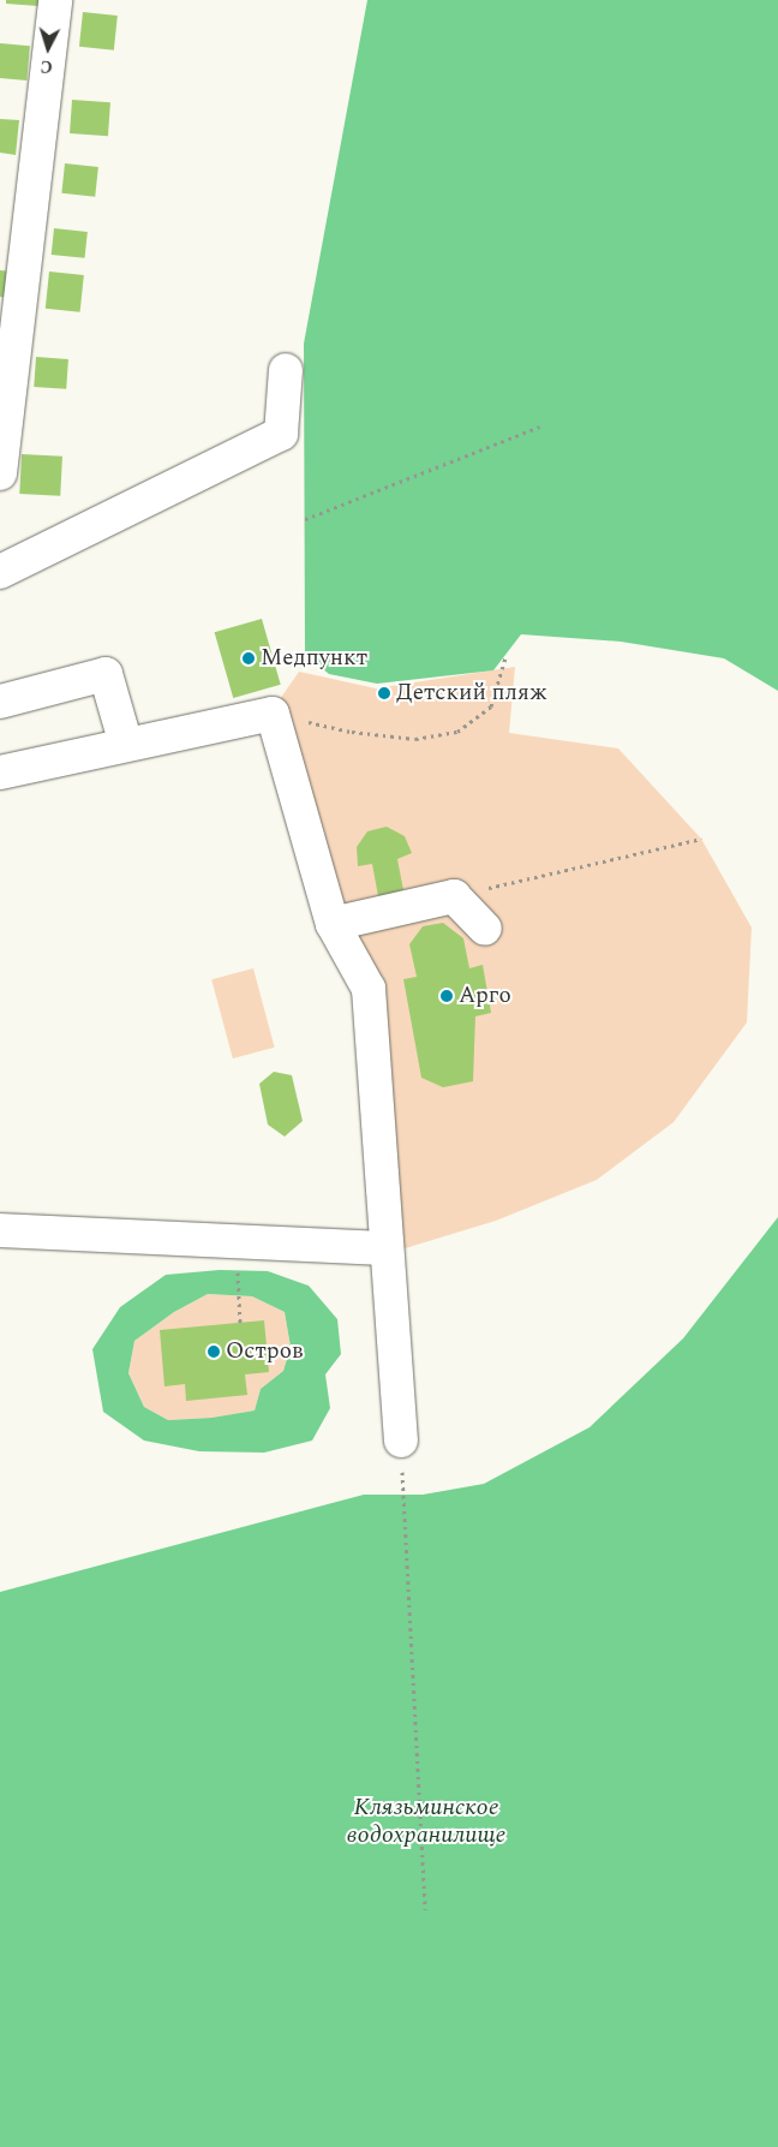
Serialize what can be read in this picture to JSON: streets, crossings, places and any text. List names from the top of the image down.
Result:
{
  "water": ["Клязьминское водохранилище"],
  "places": [
    "Медпункт",
    "Детский пляж",
    "Арго",
    "Остров"
  ],
  "north": "bottom"
}
